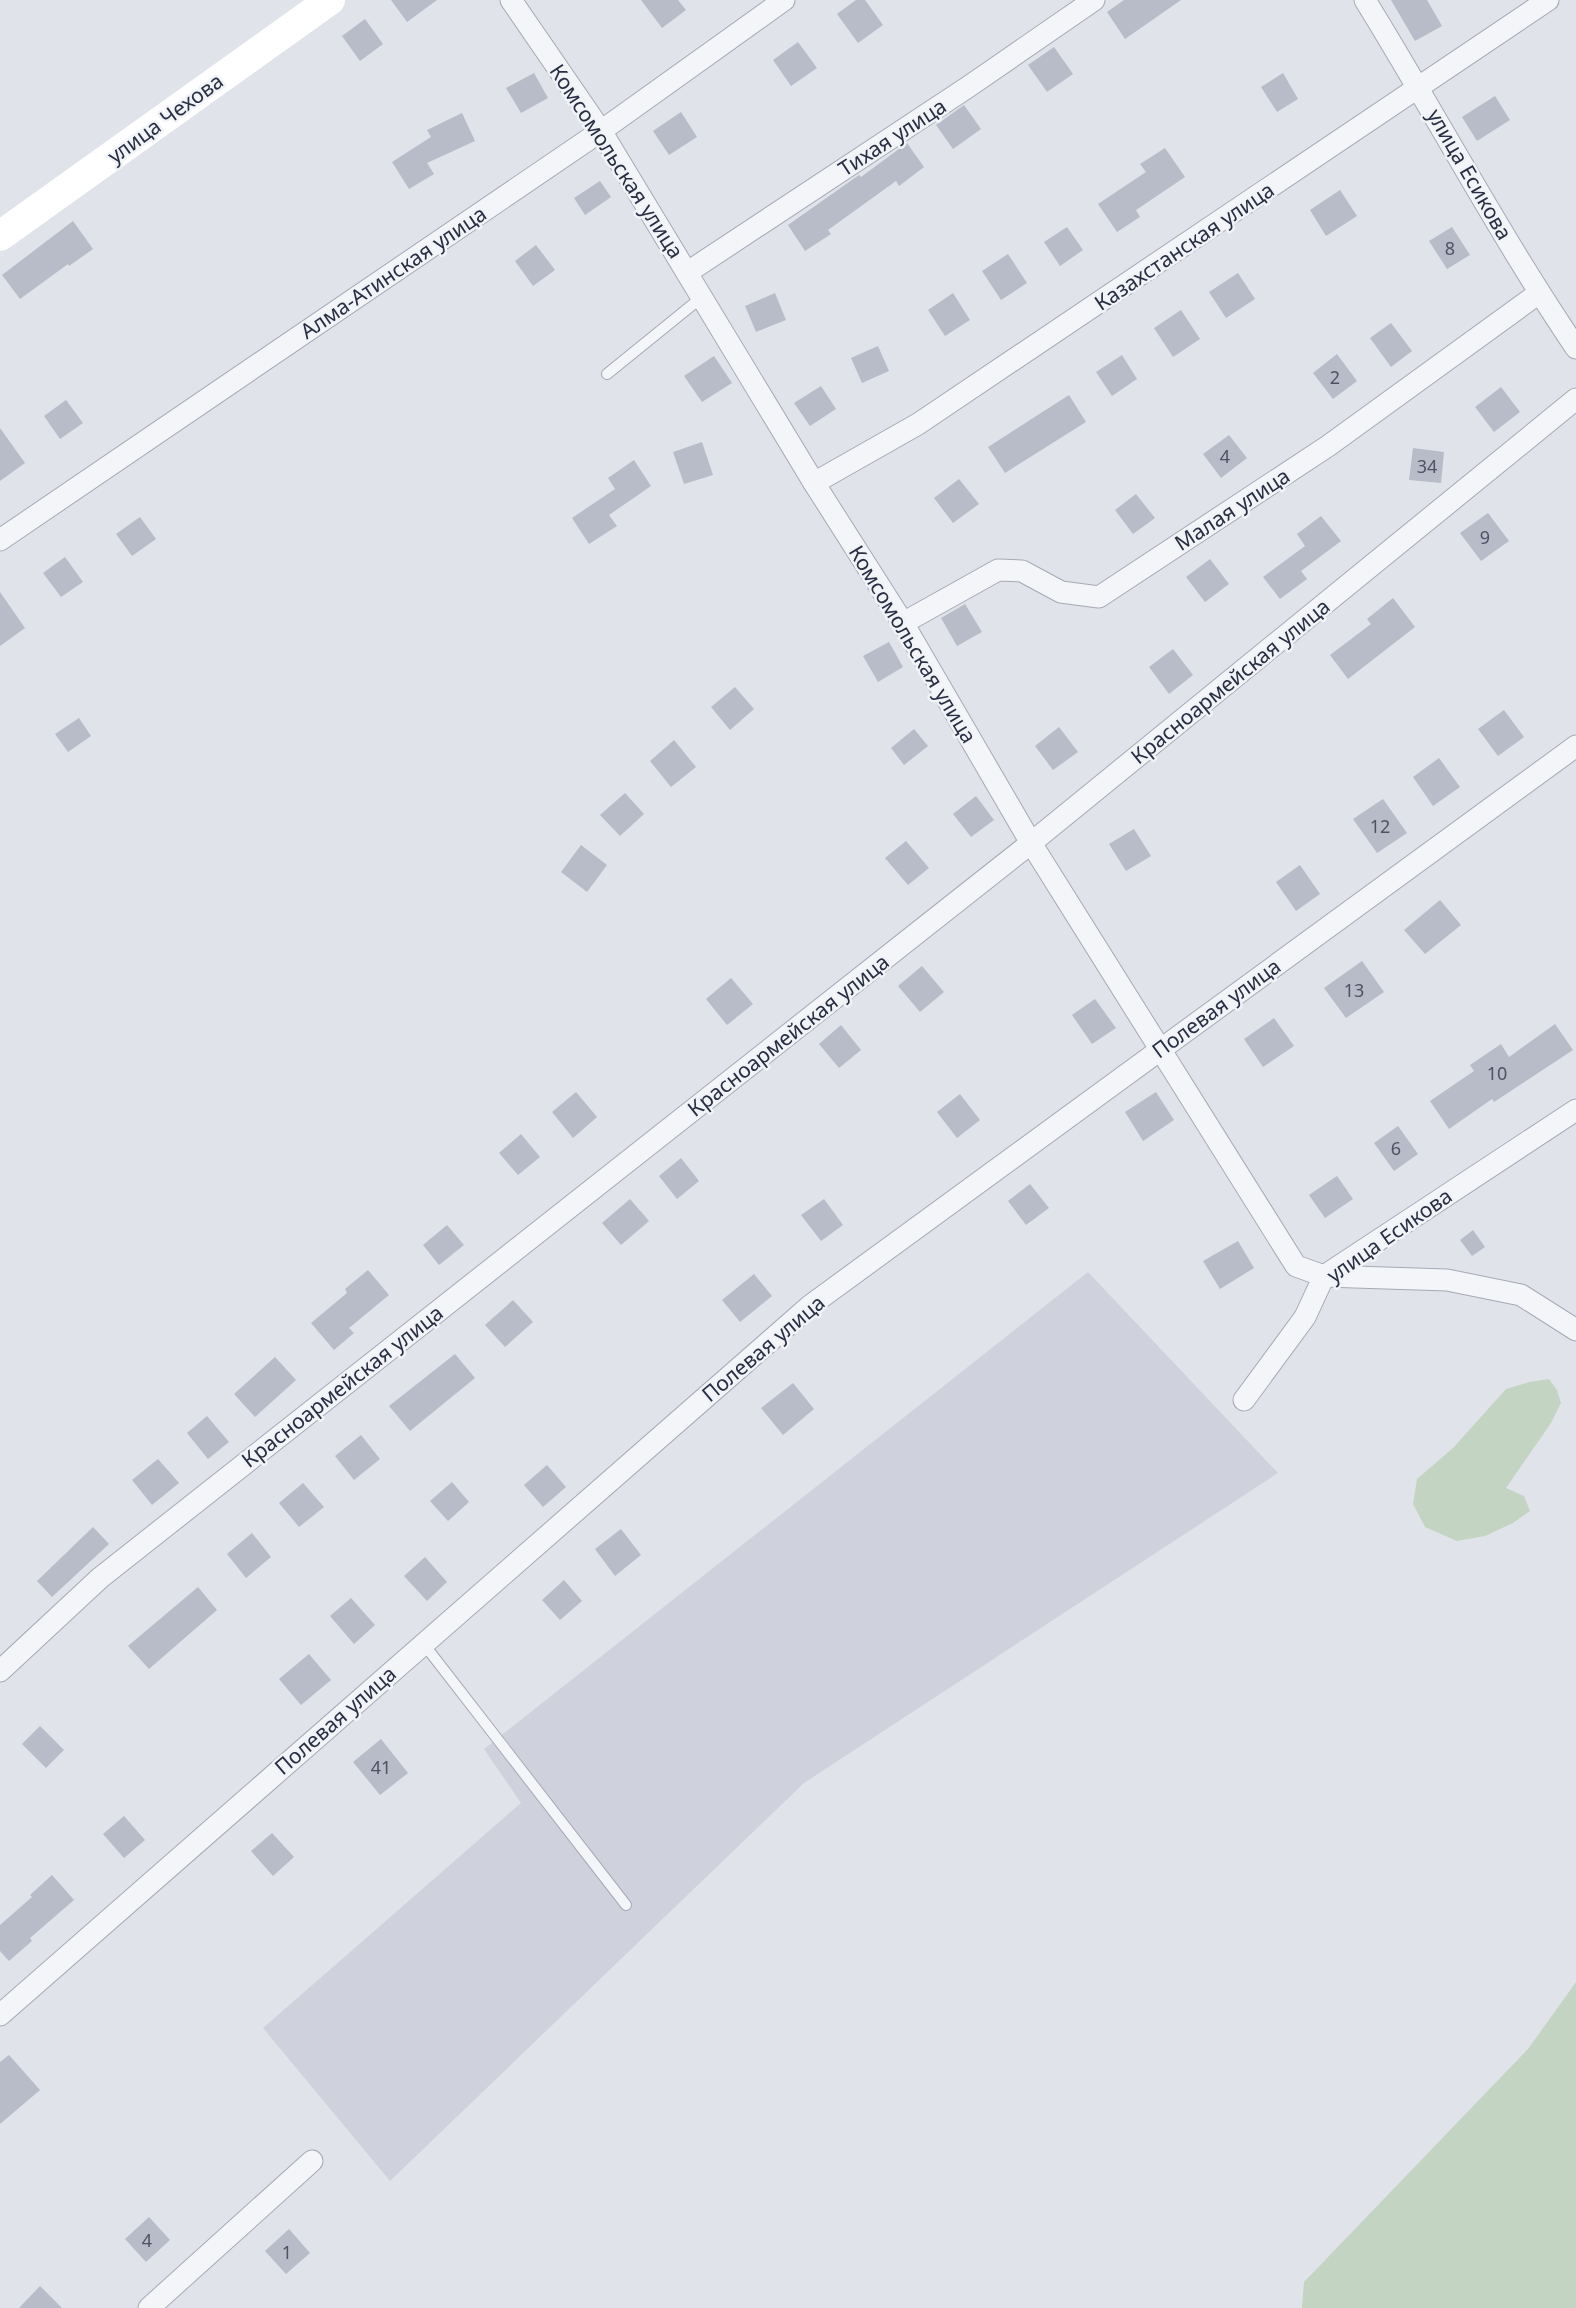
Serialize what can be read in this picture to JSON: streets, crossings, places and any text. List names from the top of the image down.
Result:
{
  "streets": {
    "street": [
      "улица Чехова",
      "Тихая улица",
      "Комсомольская улица",
      "улица Есикова",
      "Казахстанская улица",
      "Алма-Атинская улица",
      "Малая улица",
      "Красноармейская улица",
      "Полевая улица"
    ]
  },
  "crossings": [
    ["Тихая улица", "Комсомольская улица"],
    ["Комсомольская улица", "улица Есикова"],
    ["Комсомольская улица", "Казахстанская улица"],
    ["Комсомольская улица", "Алма-Атинская улица"],
    ["Комсомольская улица", "Малая улица"],
    ["Комсомольская улица", "Красноармейская улица"],
    ["Комсомольская улица", "Полевая улица"],
    ["улица Есикова", "Казахстанская улица"],
    ["улица Есикова", "Малая улица"]
  ],
  "house_numbers": [
    "8",
    "2",
    "4",
    "34",
    "9",
    "12",
    "13",
    "10",
    "6",
    "41",
    "4",
    "1"
  ]
}
